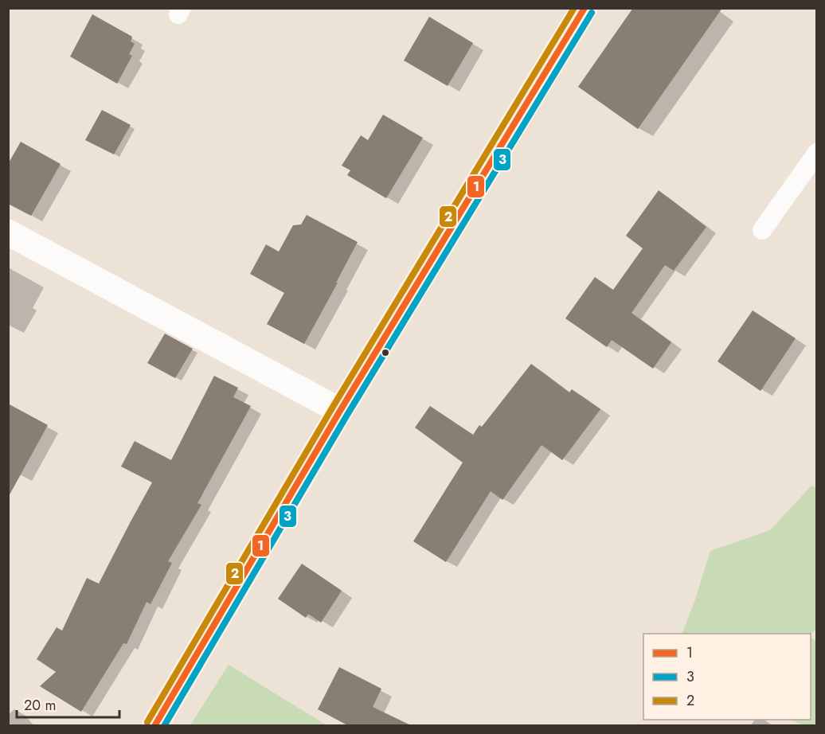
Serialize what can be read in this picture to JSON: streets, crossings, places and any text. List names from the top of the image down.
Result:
{
  "lines": ["transit line 1", "transit line 2", "transit line 3"],
  "legend": ["1", "3", "2"],
  "scale_bar": "20 m"
}
